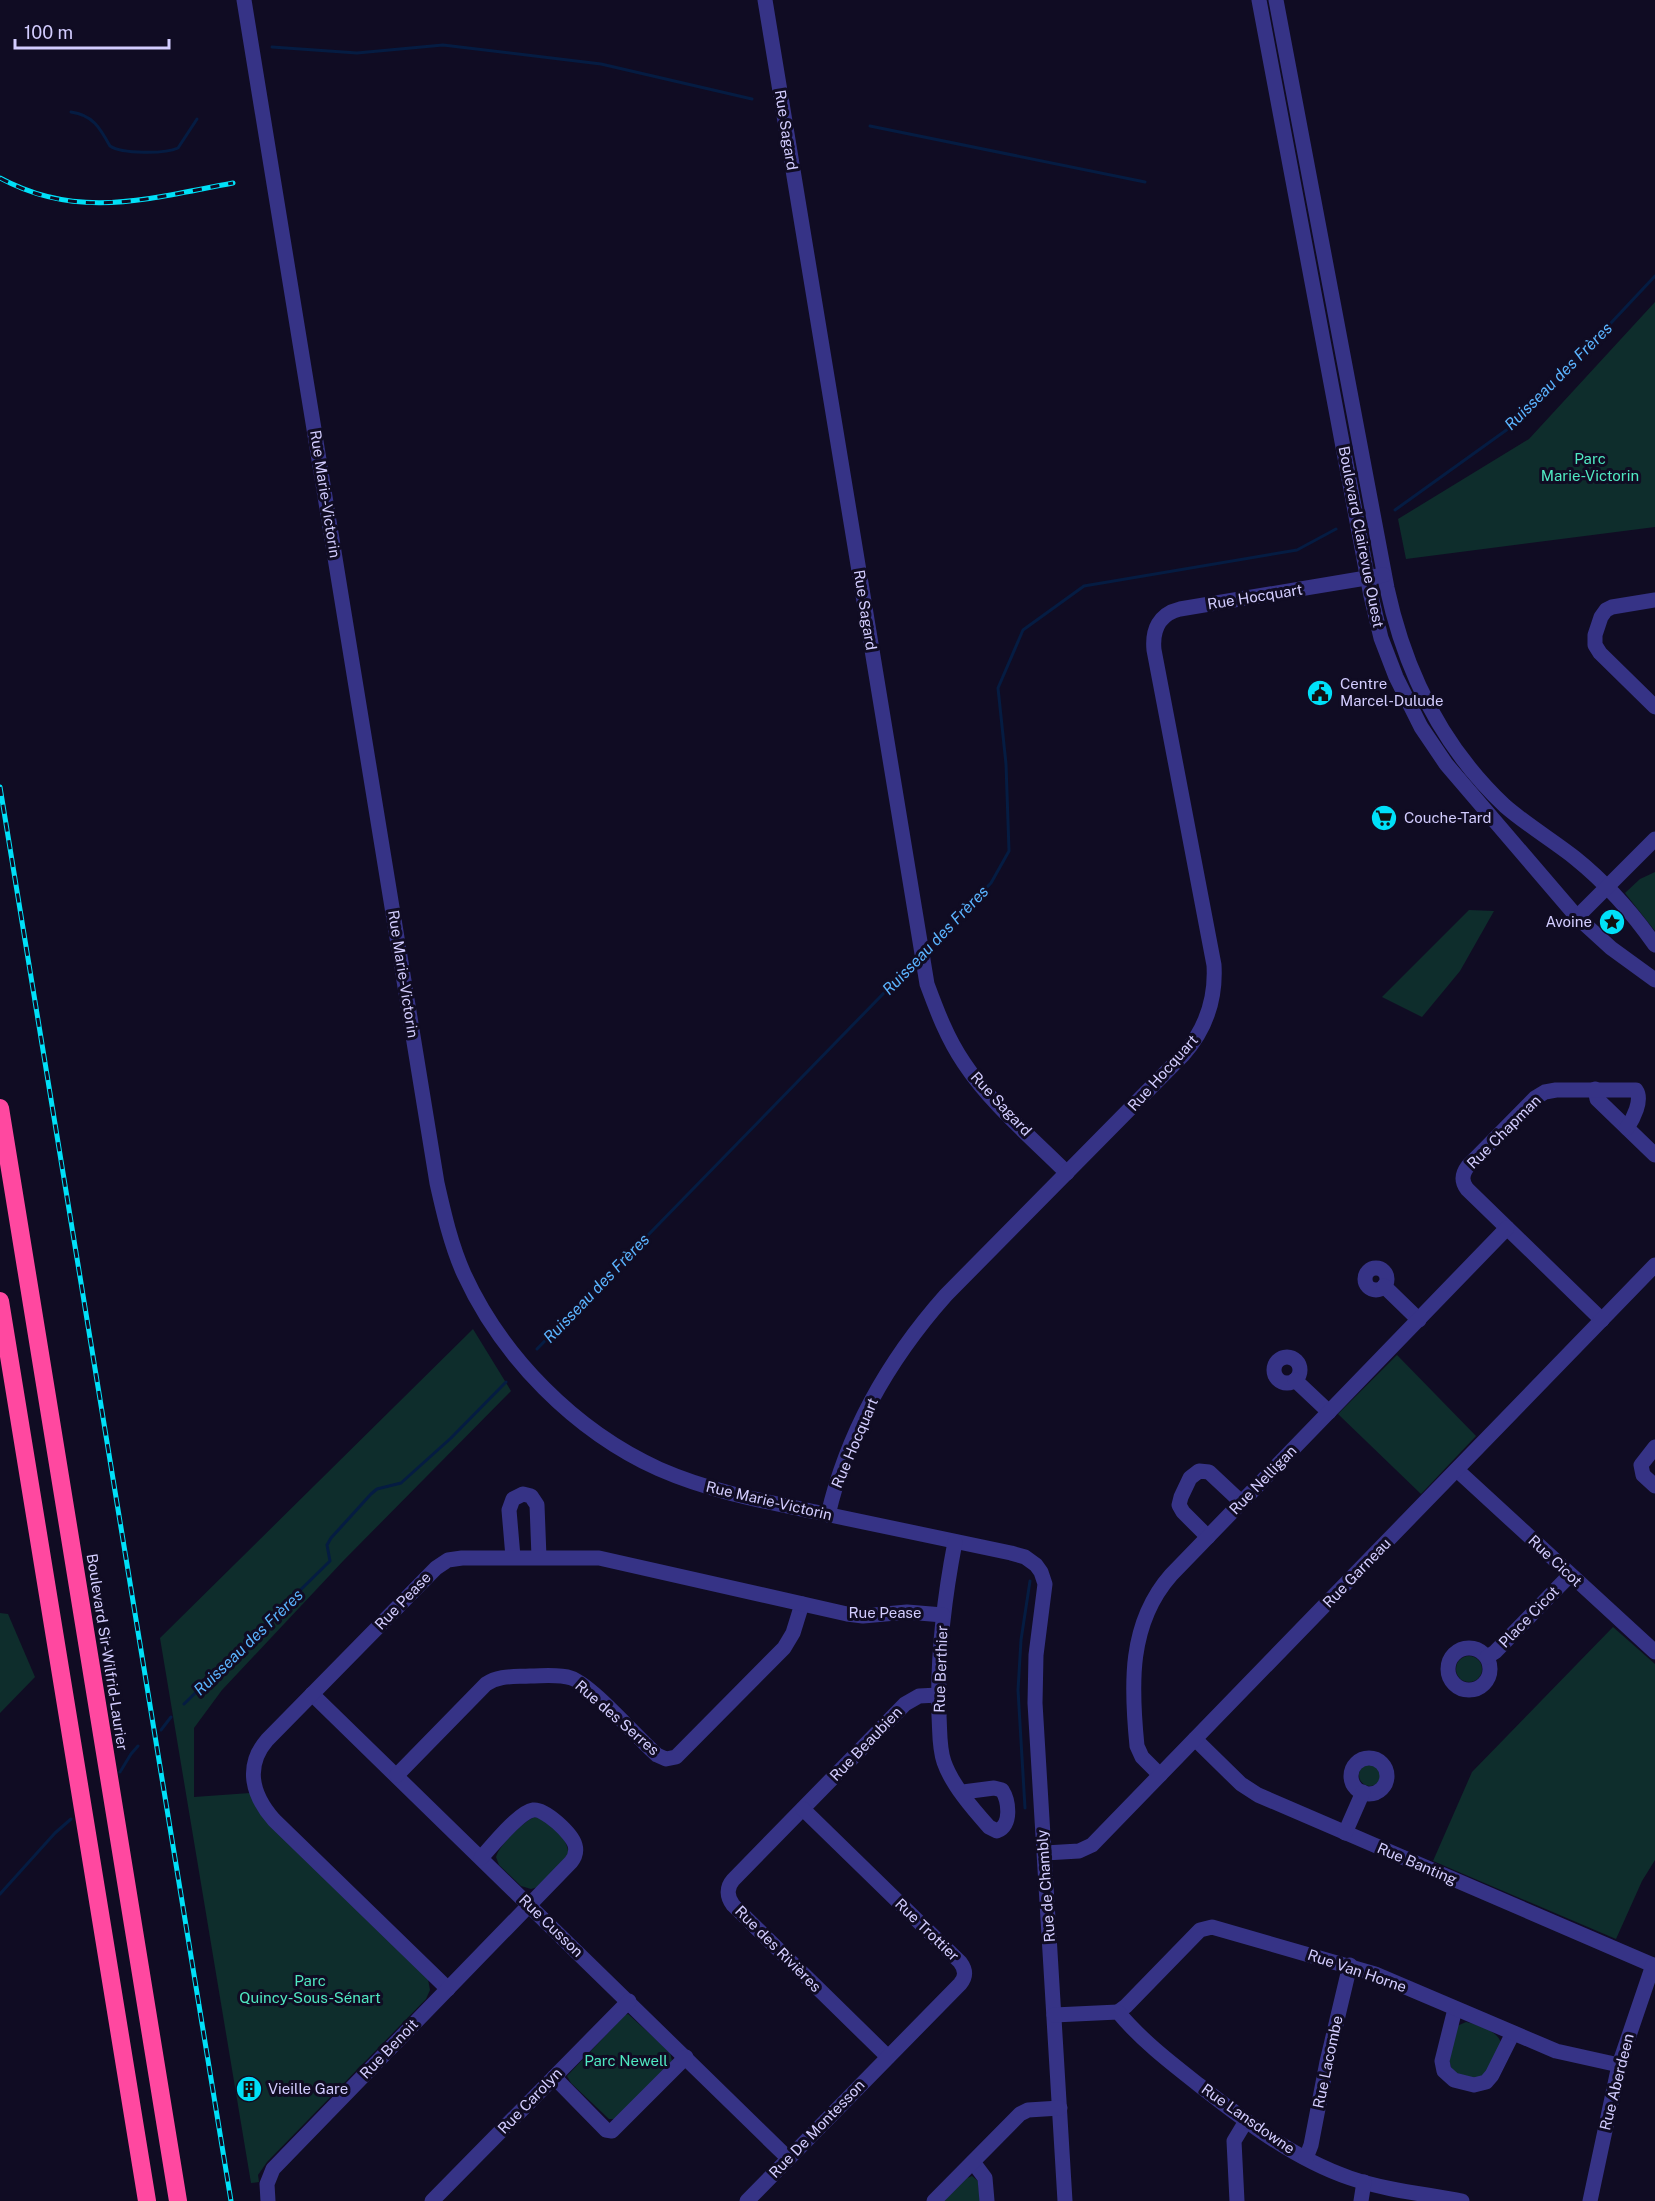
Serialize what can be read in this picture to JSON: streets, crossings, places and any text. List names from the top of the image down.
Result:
{
  "streets": {
    "highway": ["Boulevard Sir-Wilfrid-Laurier"],
    "street": [
      "Rue Sagard",
      "Rue Marie-Victorin",
      "Boulevard Clairevue Ouest",
      "Rue Hocquart",
      "Rue Chapman",
      "Rue Nelligan",
      "Rue Cicot",
      "Rue Garneau",
      "Rue Pease",
      "Place Cicot",
      "Rue Berthier",
      "Rue des Serres",
      "Rue Beaubien",
      "Rue Banting",
      "Rue de Chambly",
      "Rue Cusson",
      "Rue Trottier",
      "Rue des Rivières",
      "Rue Van Horne",
      "Rue Benoit",
      "Rue Lacombe",
      "Rue Aberdeen",
      "Rue Carolyn",
      "Rue Lansdowne",
      "Rue De Montesson"
    ]
  },
  "crossings": [
    ["Rue Sagard", "Rue Hocquart"],
    ["Rue Marie-Victorin", "Rue Hocquart"],
    ["Rue Marie-Victorin", "Rue Berthier"],
    ["Rue Marie-Victorin", "Rue de Chambly"],
    ["Boulevard Clairevue Ouest", "Rue Hocquart"],
    ["Rue Chapman", "Rue Nelligan"],
    ["Rue Chapman", "Rue Garneau"],
    ["Rue Nelligan", "Rue Garneau"],
    ["Rue Cicot", "Rue Garneau"],
    ["Rue Cicot", "Place Cicot"],
    ["Rue Garneau", "Rue Banting"],
    ["Rue Garneau", "Rue de Chambly"],
    ["Rue Pease", "Rue Berthier"],
    ["Rue Pease", "Rue des Serres"],
    ["Rue Pease", "Rue Cusson"],
    ["Rue Pease", "Rue Benoit"],
    ["Rue Berthier", "Rue Beaubien"],
    ["Rue des Serres", "Rue Cusson"],
    ["Rue Beaubien", "Rue Trottier"],
    ["Rue Beaubien", "Rue des Rivières"],
    ["Rue Banting", "Rue Aberdeen"],
    ["Rue Cusson", "Rue Benoit"],
    ["Rue Cusson", "Rue Carolyn"],
    ["Rue Cusson", "Rue De Montesson"],
    ["Rue Trottier", "Rue des Rivières"],
    ["Rue Trottier", "Rue De Montesson"],
    ["Rue des Rivières", "Rue De Montesson"],
    ["Rue Van Horne", "Rue Lacombe"],
    ["Rue Van Horne", "Rue Aberdeen"],
    ["Rue Van Horne", "Rue Lansdowne"],
    ["Rue Lacombe", "Rue Lansdowne"]
  ],
  "water": ["Ruisseau des Frères"],
  "parks": ["Parc Marie-Victorin", "Parc Quincy-Sous-Sénart", "Parc Newell"],
  "places": {
    "public building": ["Centre Marcel-Dulude"],
    "supermarket": ["Couche-Tard"],
    "place": ["Avoine"],
    "building": ["Vieille Gare"]
  },
  "scale_bar": "100 m"
}
